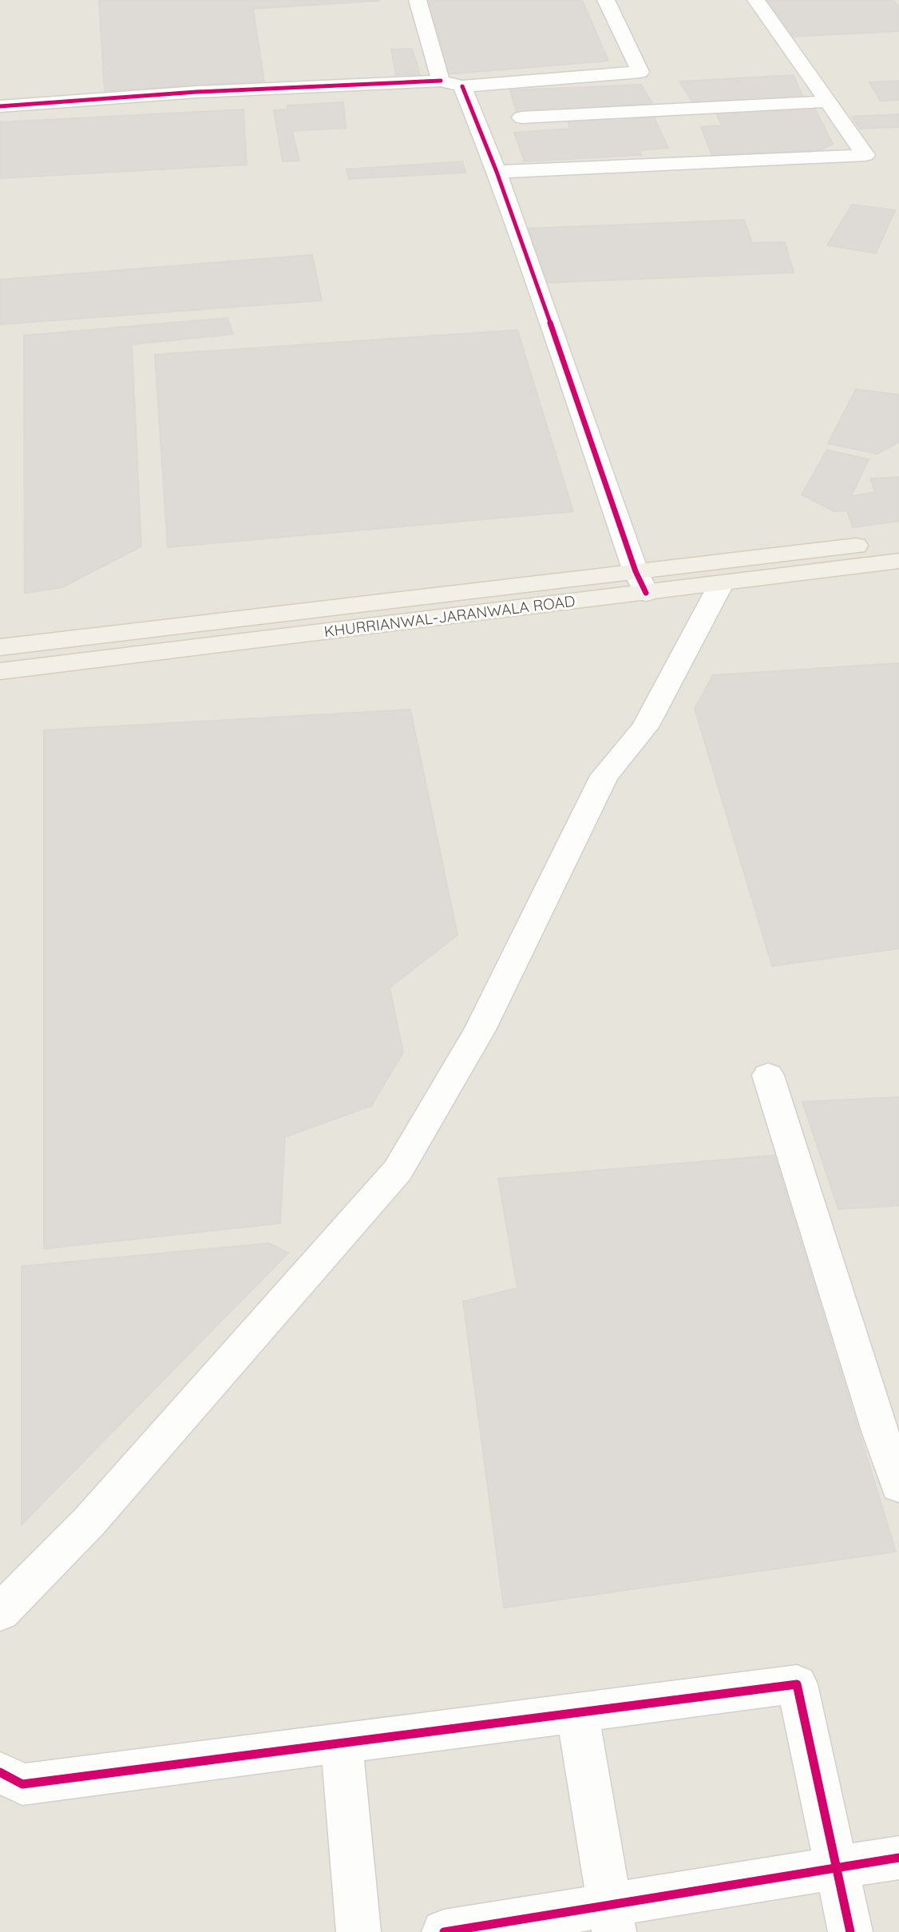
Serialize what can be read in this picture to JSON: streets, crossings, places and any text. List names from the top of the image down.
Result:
{
  "streets": {
    "main road": ["KHURRIANWAL-JARANWALA ROAD"]
  }
}
